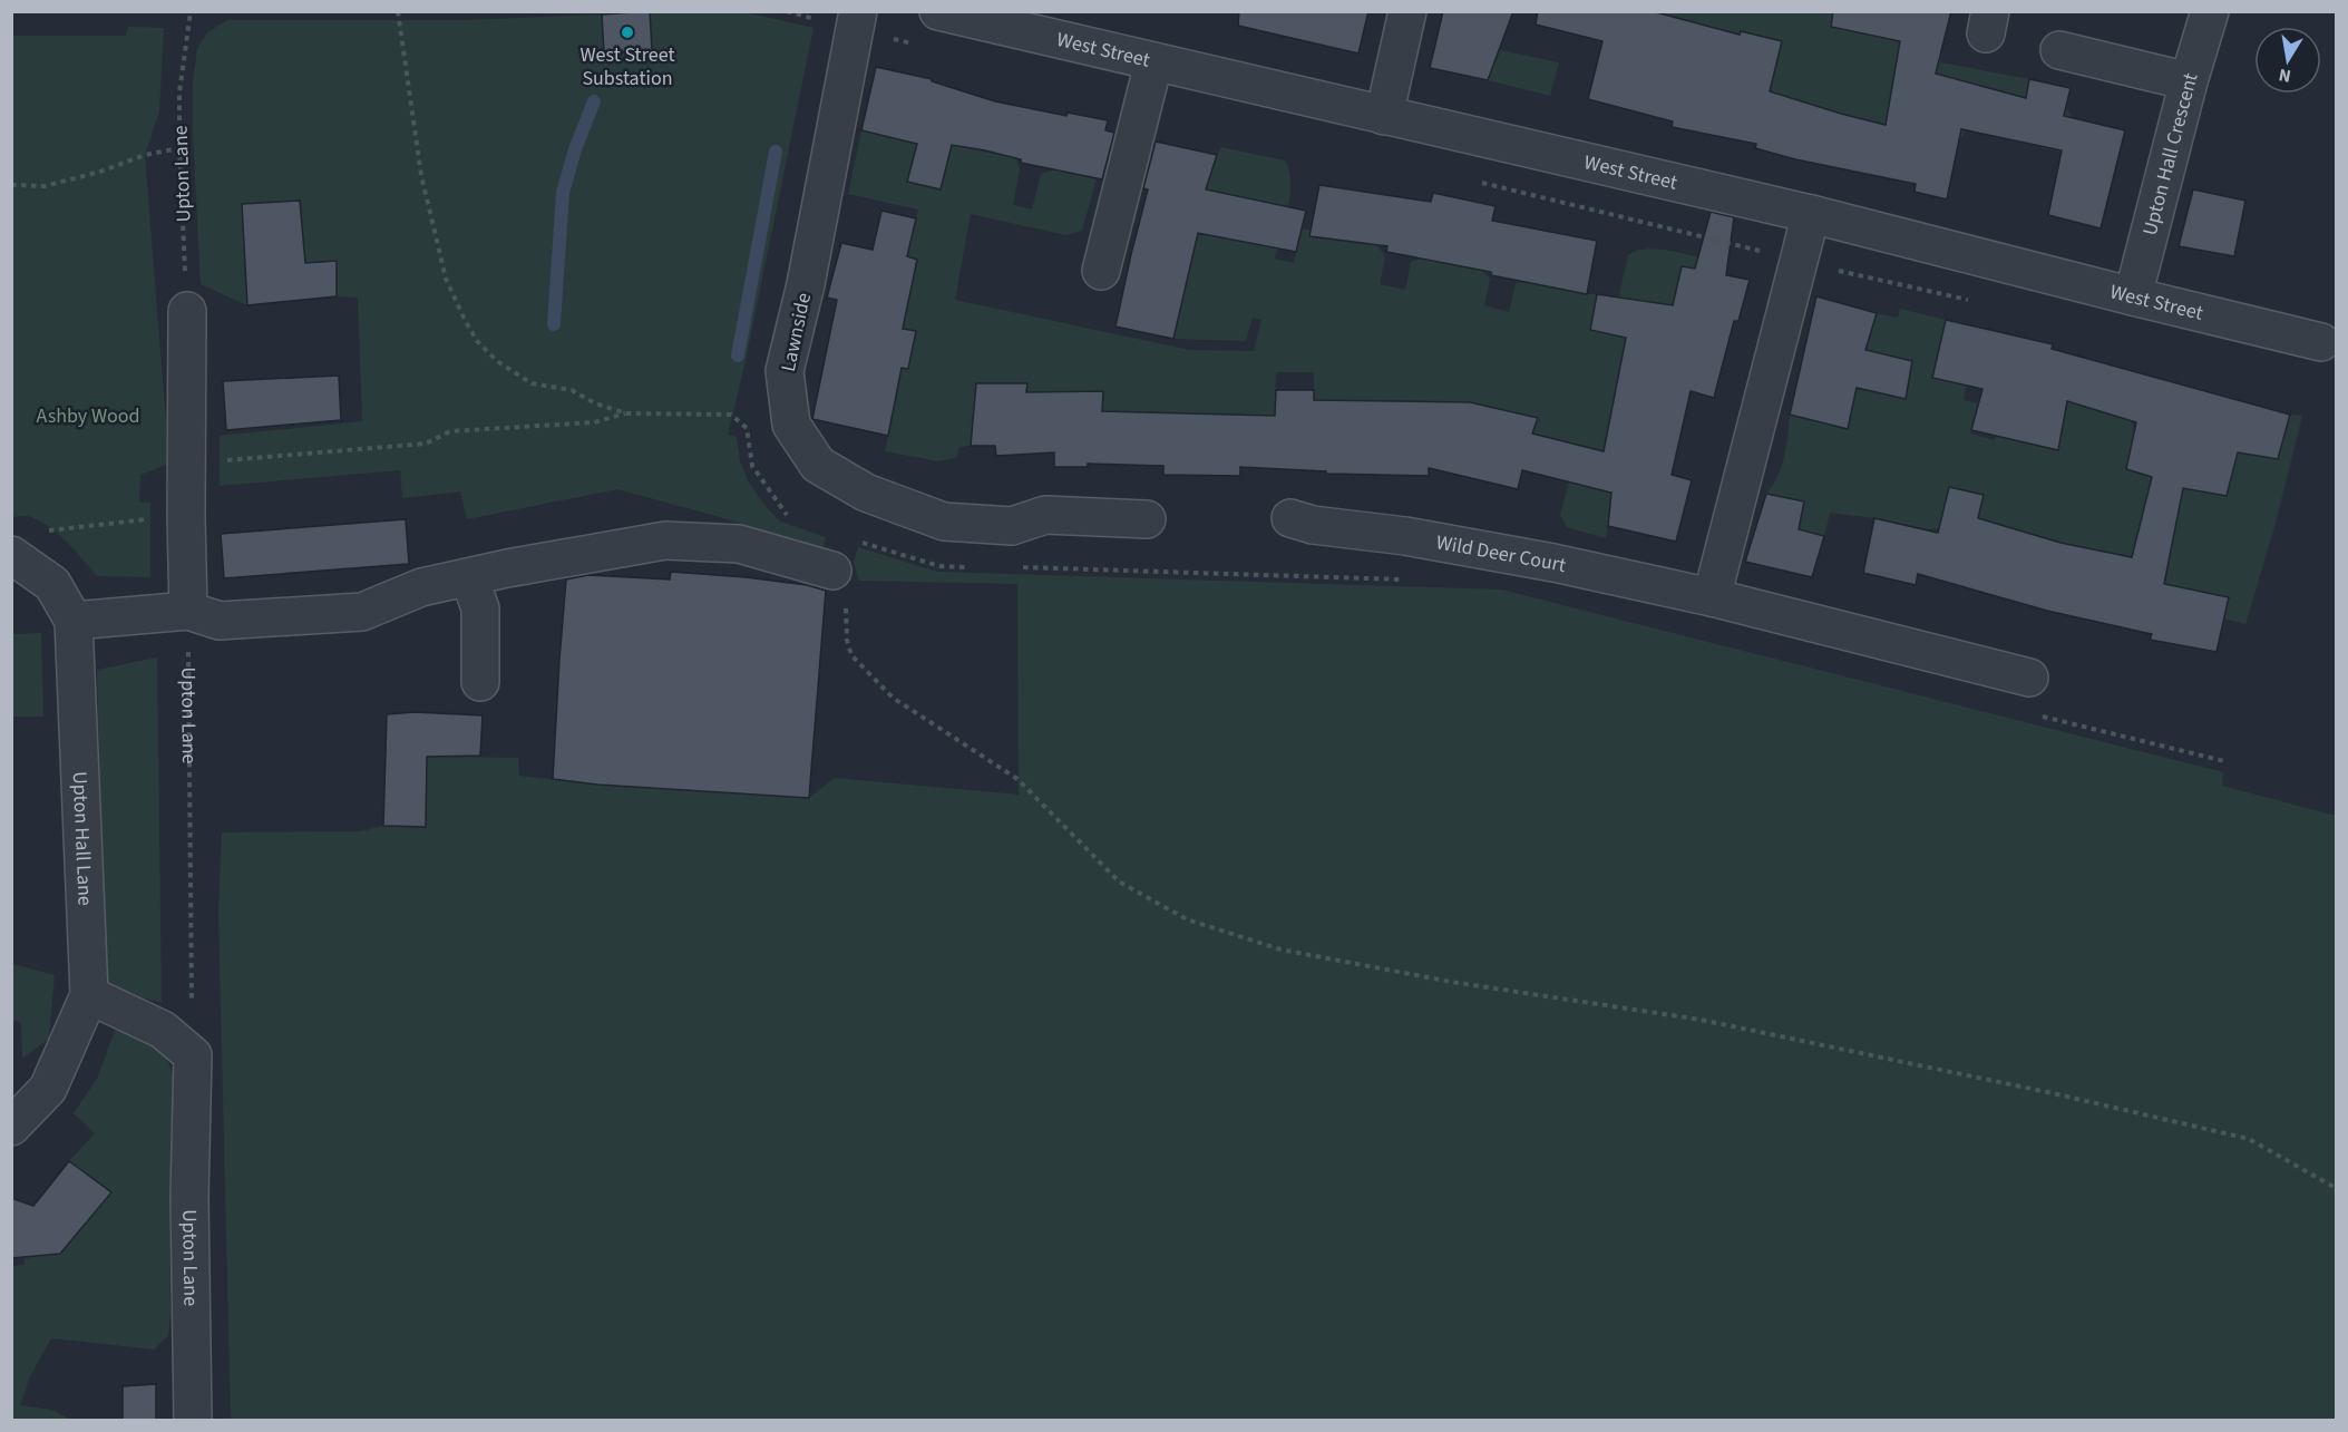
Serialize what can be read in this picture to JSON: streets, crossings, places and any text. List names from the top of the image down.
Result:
{
  "streets": {
    "street": [
      "West Street",
      "Upton Hall Crescent",
      "Upton Lane",
      "Lawnside",
      "Wild Deer Court",
      "Upton Hall Lane"
    ]
  },
  "crossings": [
    ["West Street", "Upton Hall Crescent"]
  ],
  "parks": ["Ashby Wood"],
  "places": ["West Street Substation"],
  "north": "bottom"
}
